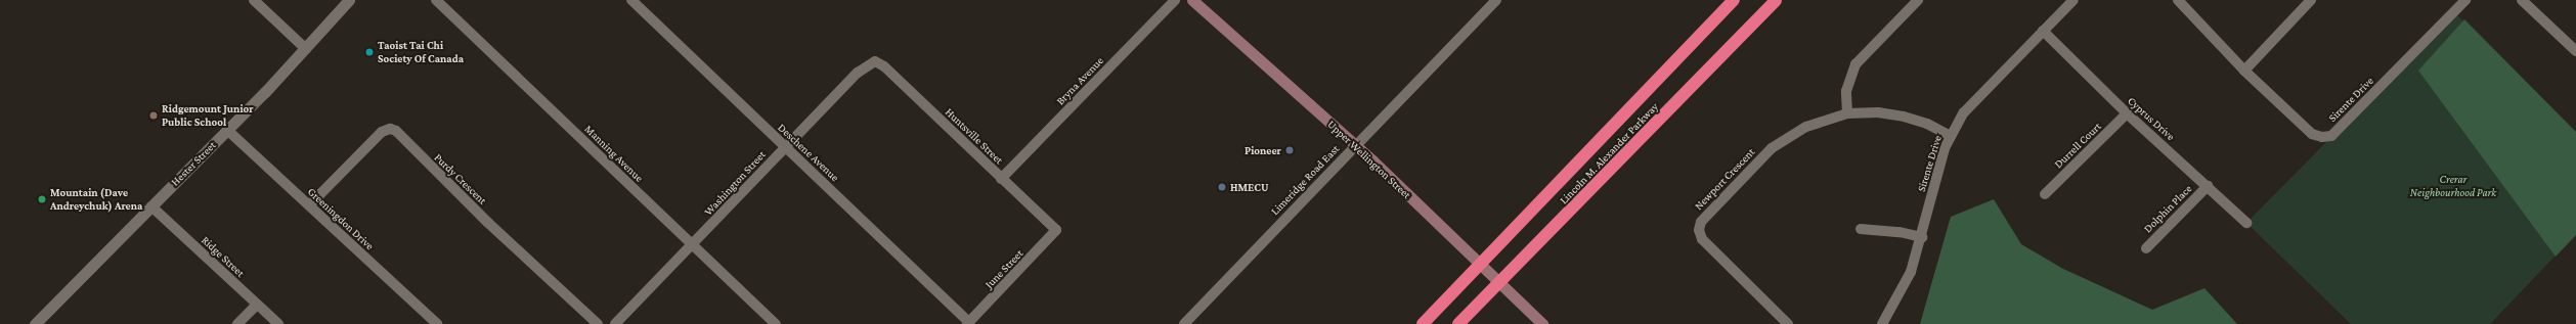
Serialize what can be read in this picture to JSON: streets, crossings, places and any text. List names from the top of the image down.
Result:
{
  "streets": {
    "highway": ["Lincoln M. Alexander Parkway"],
    "main road": ["Upper Wellington Street"],
    "street": [
      "Bryna Avenue",
      "Sirente Drive",
      "Cyprus Drive",
      "Huntsville Street",
      "Durrell Court",
      "Deschene Avenue",
      "Manning Avenue",
      "Hester Street",
      "Purdy Crescent",
      "Newport Crescent",
      "Limeridge Road East",
      "Washington Street",
      "Dolphin Place",
      "Greeningdon Drive",
      "Ridge Street",
      "June Street"
    ]
  },
  "crossings": [
    ["Bryna Avenue", "Huntsville Street"],
    ["Sirente Drive", "Cyprus Drive"],
    ["Sirente Drive", "Newport Crescent"],
    ["Cyprus Drive", "Durrell Court"],
    ["Cyprus Drive", "Dolphin Place"],
    ["Huntsville Street", "Washington Street"],
    ["Huntsville Street", "June Street"],
    ["Deschene Avenue", "Washington Street"],
    ["Deschene Avenue", "June Street"],
    ["Manning Avenue", "Washington Street"],
    ["Upper Wellington Street", "Limeridge Road East"],
    ["Hester Street", "Greeningdon Drive"],
    ["Hester Street", "Ridge Street"],
    ["Purdy Crescent", "Greeningdon Drive"]
  ],
  "parks": ["Crerar Neighbourhood Park"],
  "places": [
    "Taoist Tai Chi Society Of Canada",
    "Ridgemount Junior Public School",
    "Pioneer",
    "HMECU",
    "Mountain (Dave Andreychuk) Arena"
  ]
}
